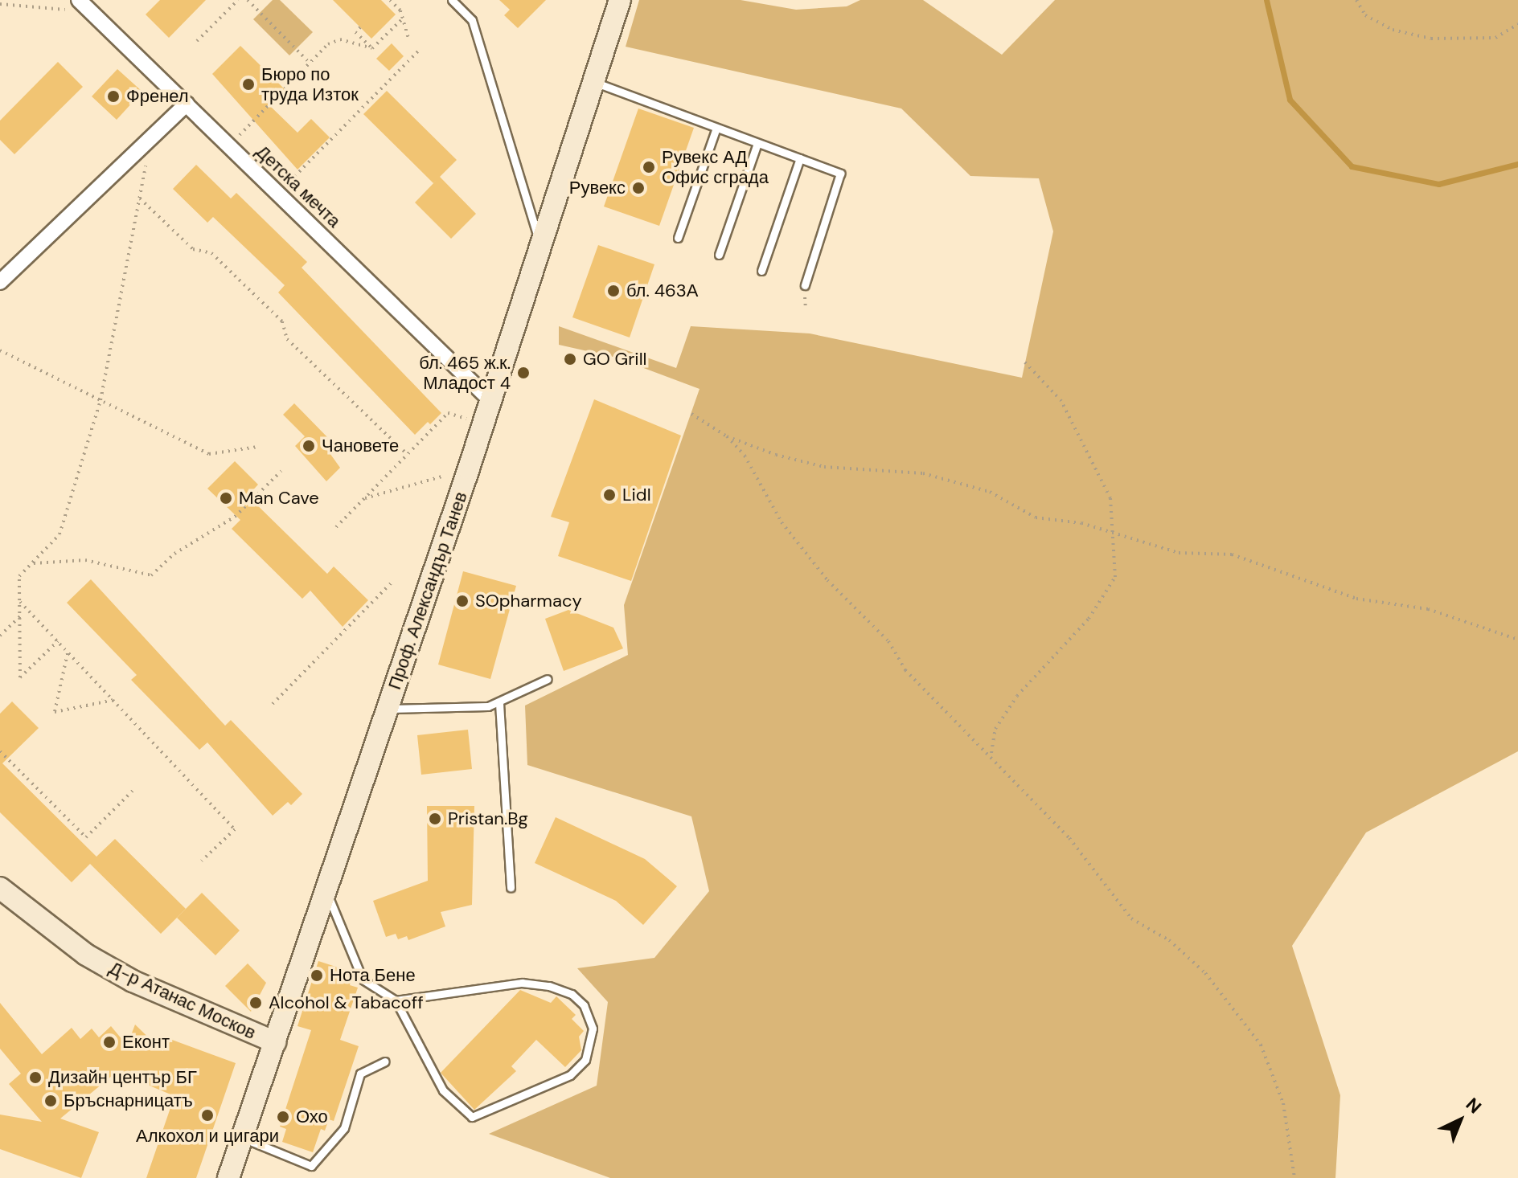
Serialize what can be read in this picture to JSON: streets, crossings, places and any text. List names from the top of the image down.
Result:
{
  "streets": {
    "street": ["Детска мечта", "Проф. Александър Танев", "Д-р Атанас Москов"]
  },
  "crossings": [
    ["Детска мечта", "Проф. Александър Танев"],
    ["Проф. Александър Танев", "Д-р Атанас Москов"]
  ],
  "places": [
    "Бюро по труда Изток",
    "Френел",
    "Рувекс АД Офис сграда",
    "Рувекс",
    "бл. 463А",
    "GO Grill",
    "бл. 465 ж.к. Младост 4",
    "Чановете",
    "Lidl",
    "Man Cave",
    "SOpharmacy",
    "Pristan.Bg",
    "Нота Бене",
    "Alcohol & Tabacoff",
    "Еконт",
    "Дизайн център БГ",
    "Бръснарницатъ",
    "Алкохол и цигари",
    "Охо"
  ],
  "north": "top right"
}
